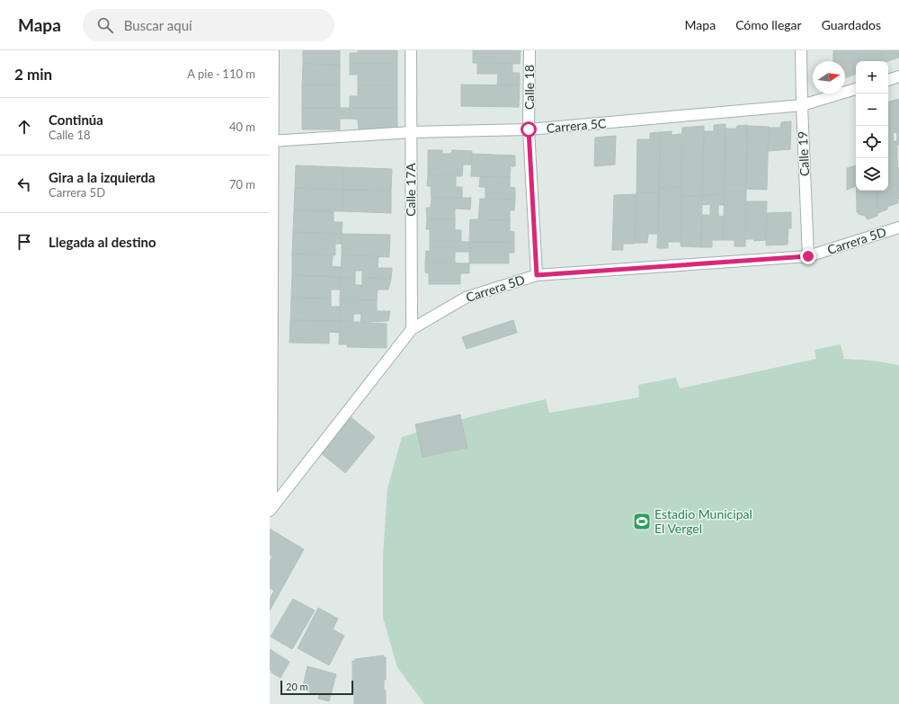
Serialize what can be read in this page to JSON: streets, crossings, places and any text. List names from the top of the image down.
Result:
{
  "streets": {
    "street": [
      "Calle 18",
      "Carrera 5C",
      "Calle 19",
      "Calle 17A",
      "Carrera 5D"
    ]
  },
  "crossings": [
    ["Calle 18", "Carrera 5C"],
    ["Calle 18", "Carrera 5D"],
    ["Carrera 5C", "Calle 19"],
    ["Carrera 5C", "Calle 17A"],
    ["Calle 19", "Carrera 5D"],
    ["Calle 17A", "Carrera 5D"]
  ],
  "places": {
    "sports": ["Estadio Municipal El Vergel"]
  },
  "scale_bar": "20 m",
  "north": "right",
  "page": {
    "header": "Mapa",
    "search": "Buscar aquí",
    "nav": ["Mapa", "Cómo llegar", "Guardados"],
    "heading": ["2 min", "A pie · 110 m"],
    "map_buttons": ["+", "−"],
    "list": [
      ["Continúa", "Calle 18", "40 m"],
      ["Gira a la izquierda", "Carrera 5D", "70 m"],
      "Llegada al destino"
    ],
    "scale": "20 m"
  }
}
